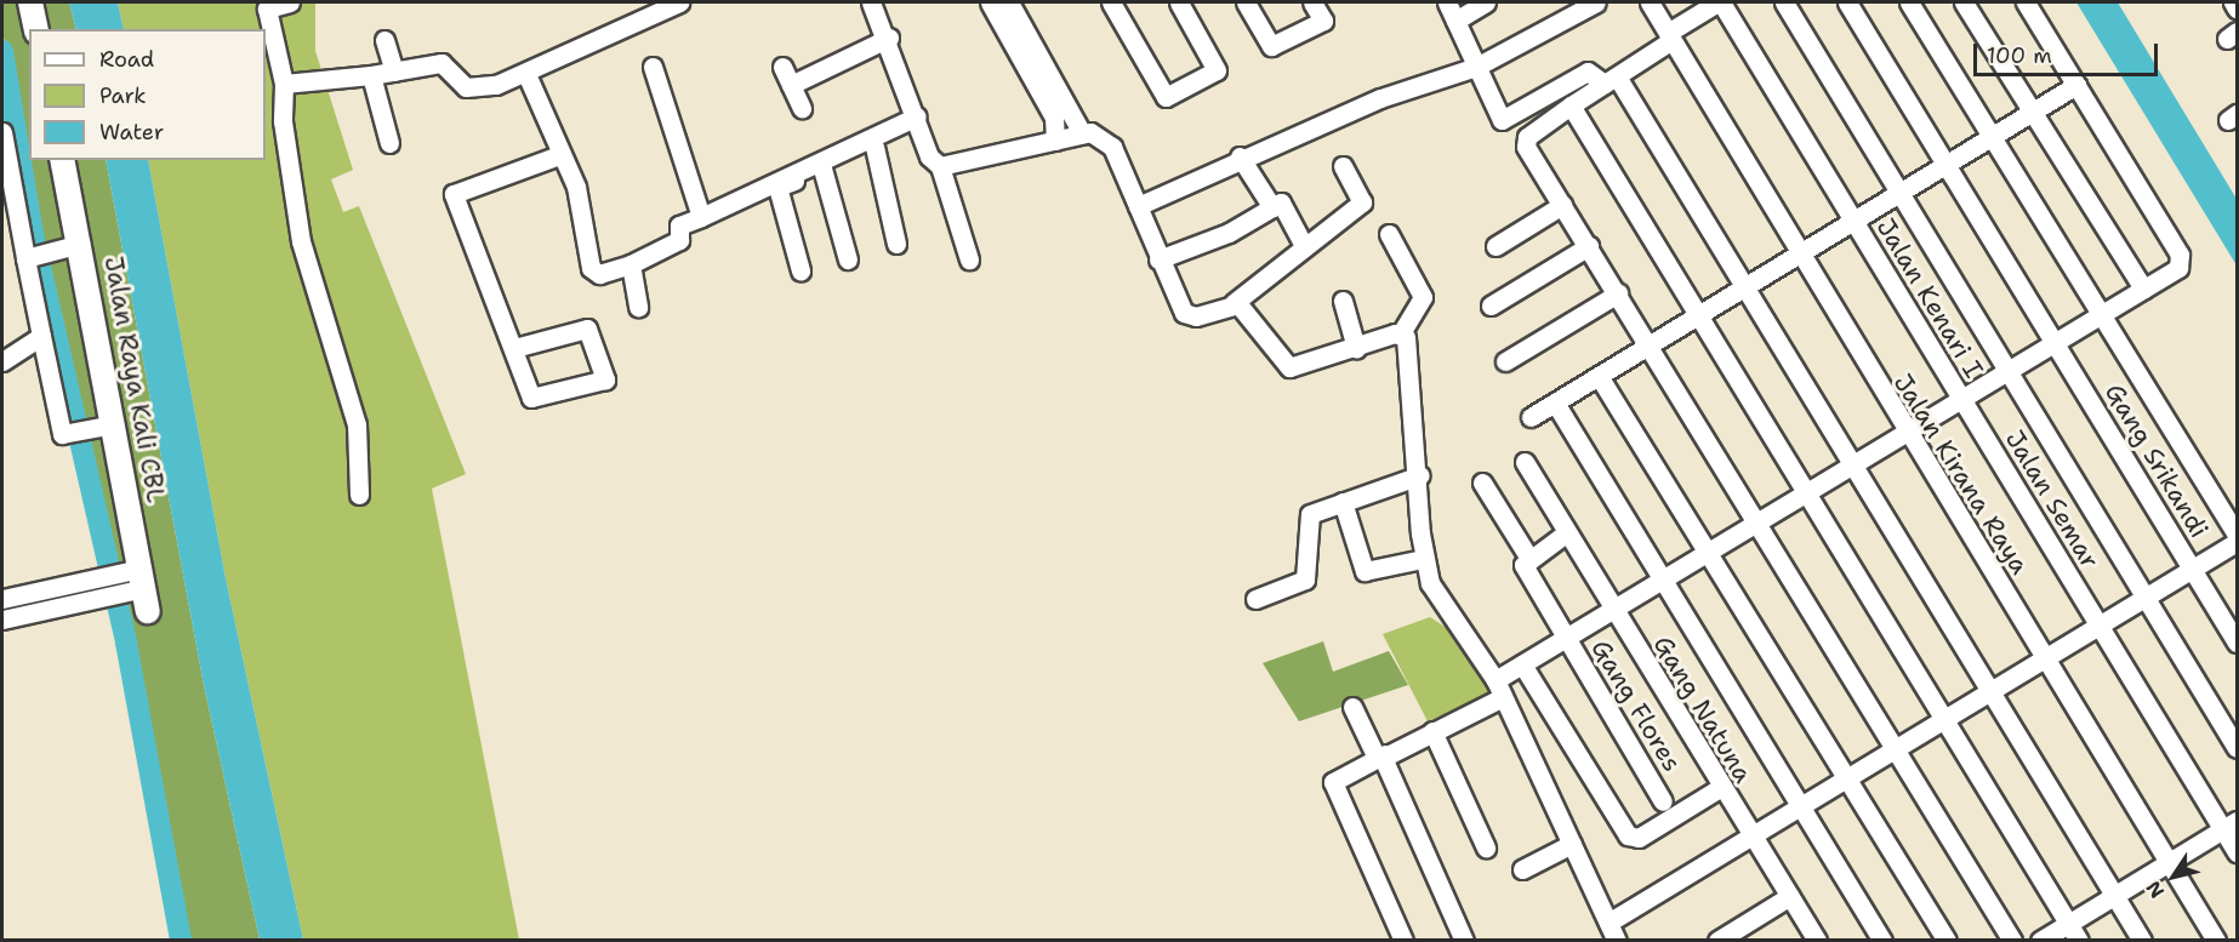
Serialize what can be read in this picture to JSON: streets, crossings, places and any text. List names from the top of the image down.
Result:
{
  "streets": {
    "main road": ["Jalan Raya Kali CBL"],
    "street": [
      "Jalan Kenari I",
      "Gang Srikandi",
      "Jalan Kirana Raya",
      "Jalan Semar",
      "Gang Flores",
      "Gang Natuna"
    ]
  },
  "crossings": [
    ["Jalan Kenari I", "Jalan Semar"]
  ],
  "legend": ["Road", "Park", "Water"],
  "scale_bar": "100 m",
  "north": "bottom left"
}
